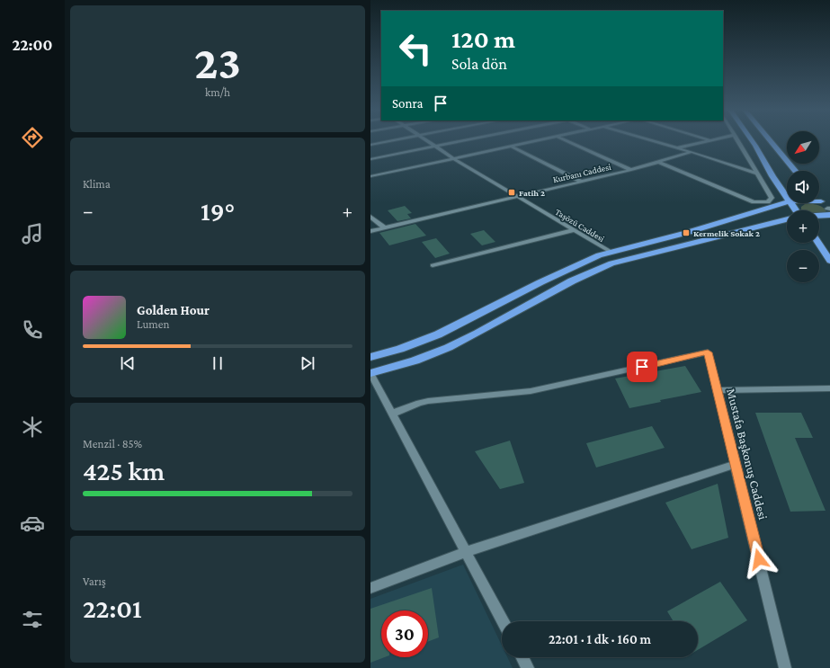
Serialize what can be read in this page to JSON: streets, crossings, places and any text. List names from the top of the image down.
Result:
{
  "streets": {
    "street": ["Kurbanı Caddesi", "Taşözü Caddesi", "Mustafa Başkonuş Caddesi"]
  },
  "crossings": [
    ["Kurbanı Caddesi", "Taşözü Caddesi"]
  ],
  "places": {
    "transit": ["Fatih 2", "Kermelik Sokak 2"]
  },
  "north": "bottom left",
  "page": {
    "tabs": "22:00",
    "tile": [
      ["23", "km/h"],
      "Klima",
      ["Menzil · 85%", "425 km"],
      ["Varış", "22:01"]
    ],
    "turn": ["120 m", "Sola dön"],
    "then": "Sonra",
    "map_buttons": ["+", "−"],
    "heat": ["−", "19°", "+"],
    "song": ["Golden Hour", "Lumen"],
    "limit": "30",
    "trip": "22:01 · 1 dk · 160 m"
  }
}
